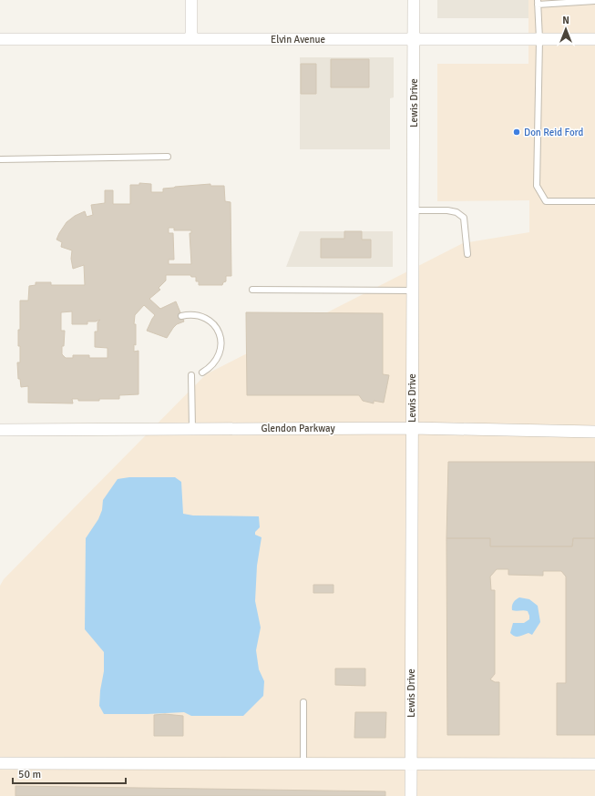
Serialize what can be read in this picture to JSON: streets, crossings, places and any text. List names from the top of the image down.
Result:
{
  "streets": {
    "street": ["Elvin Avenue", "Lewis Drive", "Glendon Parkway"]
  },
  "crossings": [
    ["Elvin Avenue", "Lewis Drive"],
    ["Lewis Drive", "Glendon Parkway"]
  ],
  "places": ["Don Reid Ford"],
  "scale_bar": "50 m",
  "north": "top"
}
